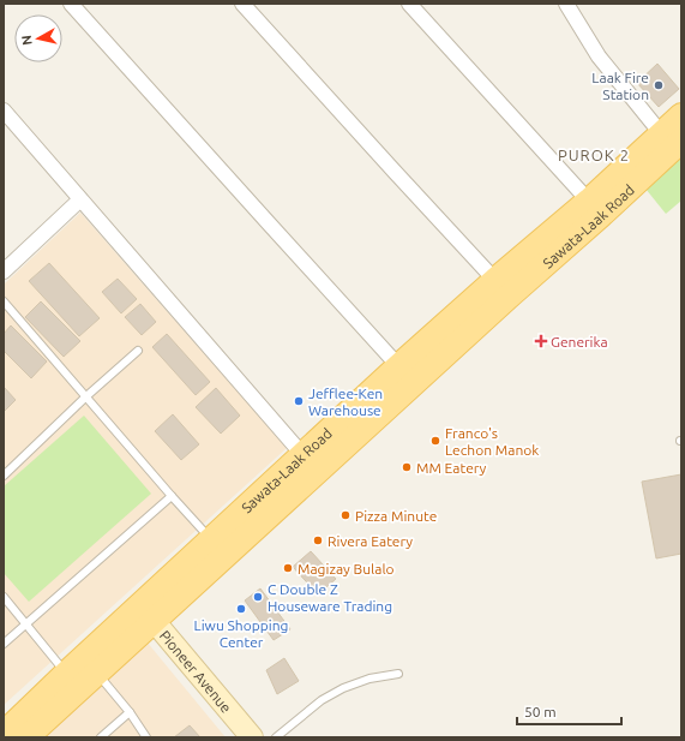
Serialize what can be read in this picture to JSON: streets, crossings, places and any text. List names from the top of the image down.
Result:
{
  "streets": {
    "main road": ["Sawata-Laak Road", "Pioneer Avenue"]
  },
  "crossings": [
    ["Sawata-Laak Road", "Pioneer Avenue"]
  ],
  "districts": ["PUROK 2"],
  "places": {
    "other": [
      "Laak Fire Station",
      "Jefflee-Ken Warehouse",
      "Franco's Lechon Manok",
      "MM Eatery",
      "Pizza Minute",
      "Rivera Eatery",
      "Magizay Bulalo",
      "C Double Z Houseware Trading",
      "Liwu Shopping Center"
    ],
    "health": ["Generika"]
  },
  "scale_bar": "50 m",
  "north": "left"
}
